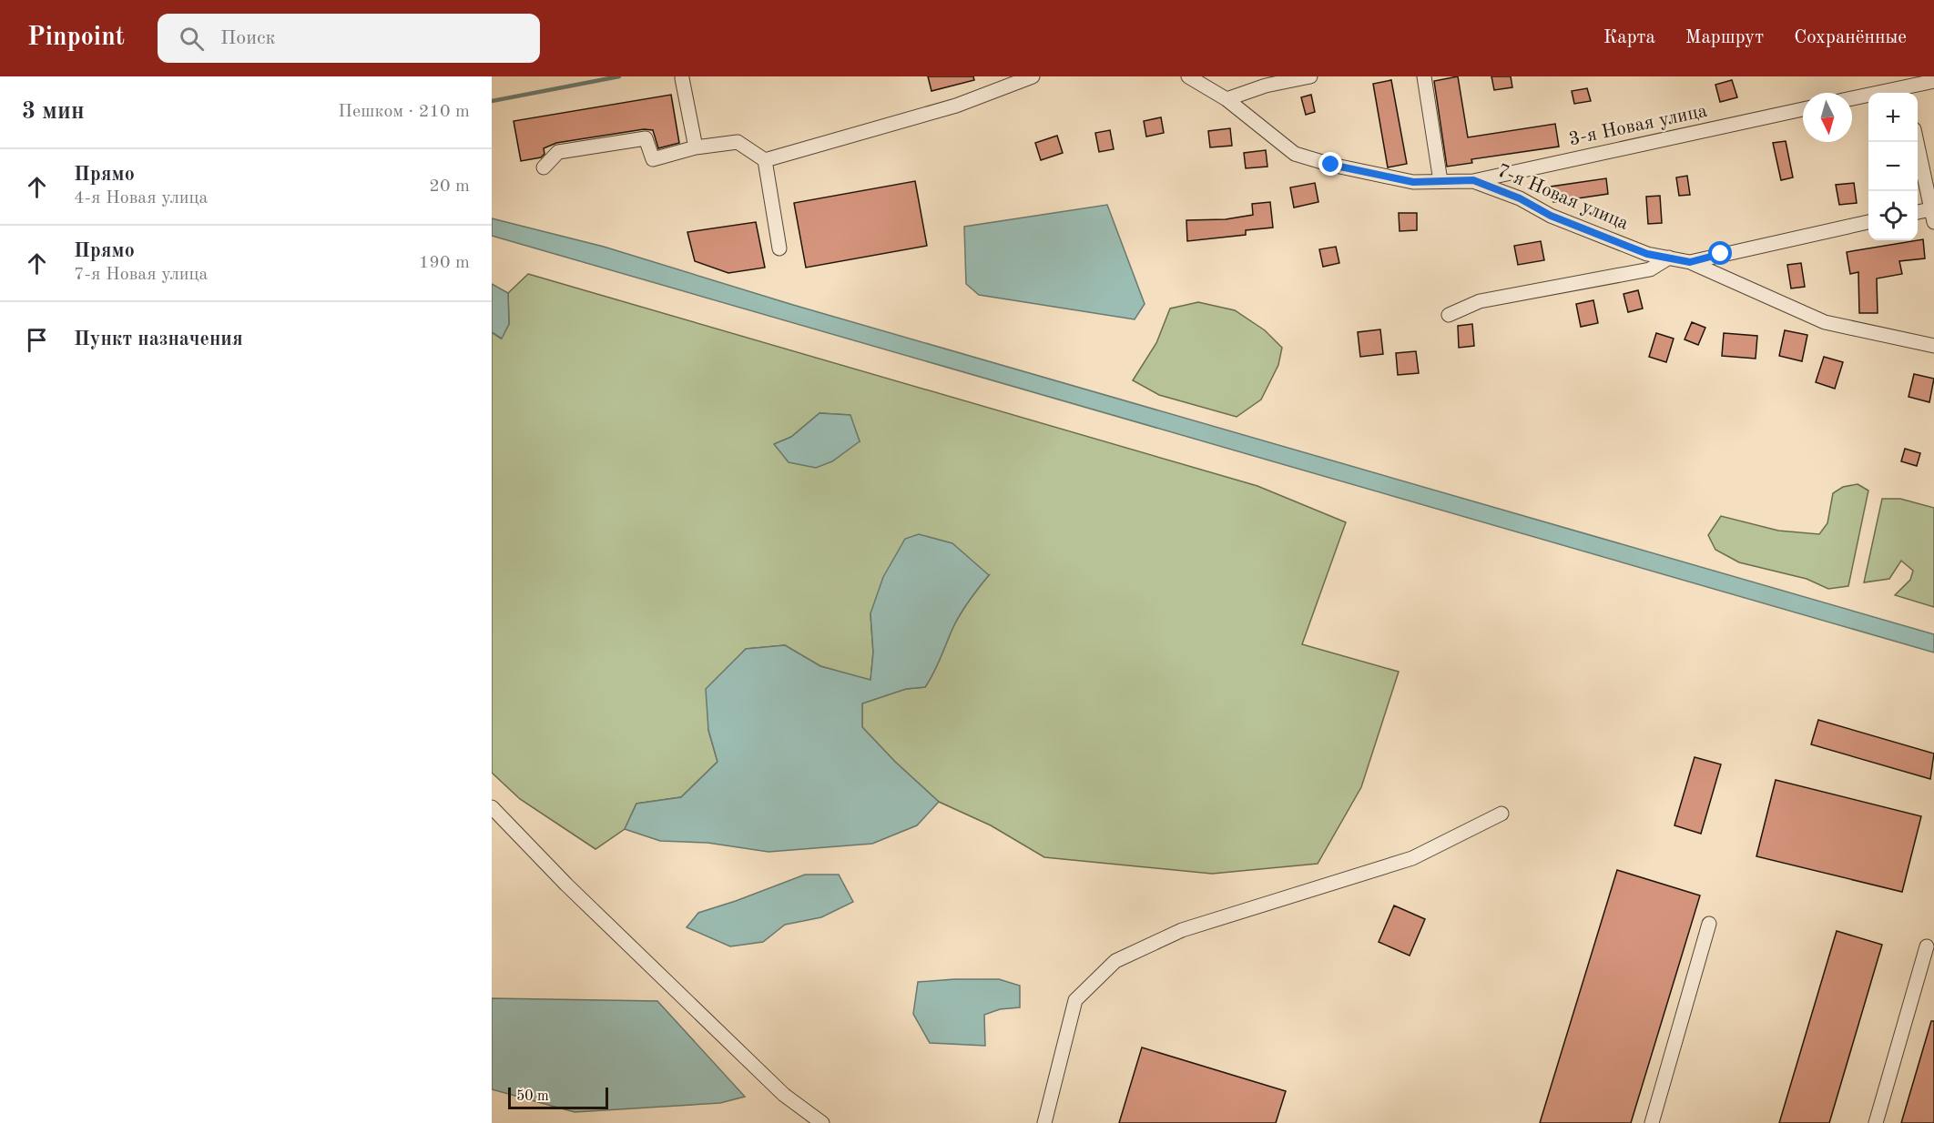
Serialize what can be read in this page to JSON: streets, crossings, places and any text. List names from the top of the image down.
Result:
{
  "streets": {
    "street": ["3-я Новая улица", "7-я Новая улица"]
  },
  "crossings": [
    ["3-я Новая улица", "7-я Новая улица"]
  ],
  "scale_bar": "50 m",
  "north": "bottom",
  "page": {
    "header": "Pinpoint",
    "search": "Поиск",
    "nav": ["Карта", "Маршрут", "Сохранённые"],
    "heading": ["3 мин", "Пешком · 210 m"],
    "map_buttons": ["+", "−"],
    "list": [
      ["Прямо", "4-я Новая улица", "20 m"],
      ["Прямо", "7-я Новая улица", "190 m"],
      "Пункт назначения"
    ],
    "scale": "50 m"
  }
}
